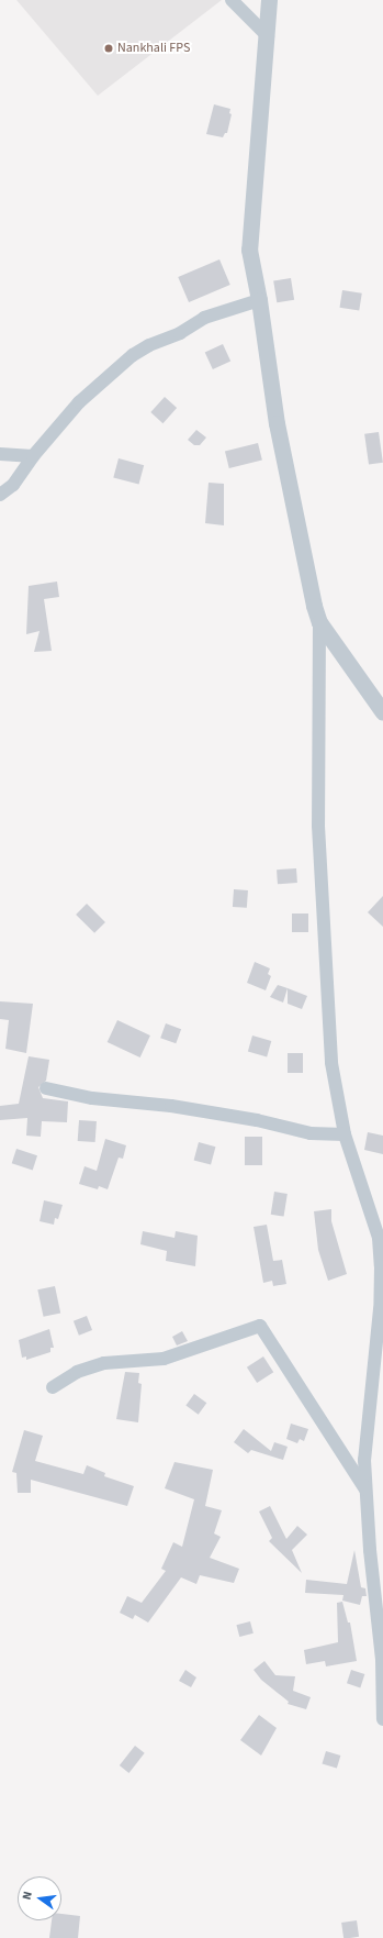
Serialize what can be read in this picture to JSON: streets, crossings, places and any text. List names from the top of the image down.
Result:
{
  "places": ["Nankhali FPS"],
  "north": "left"
}
